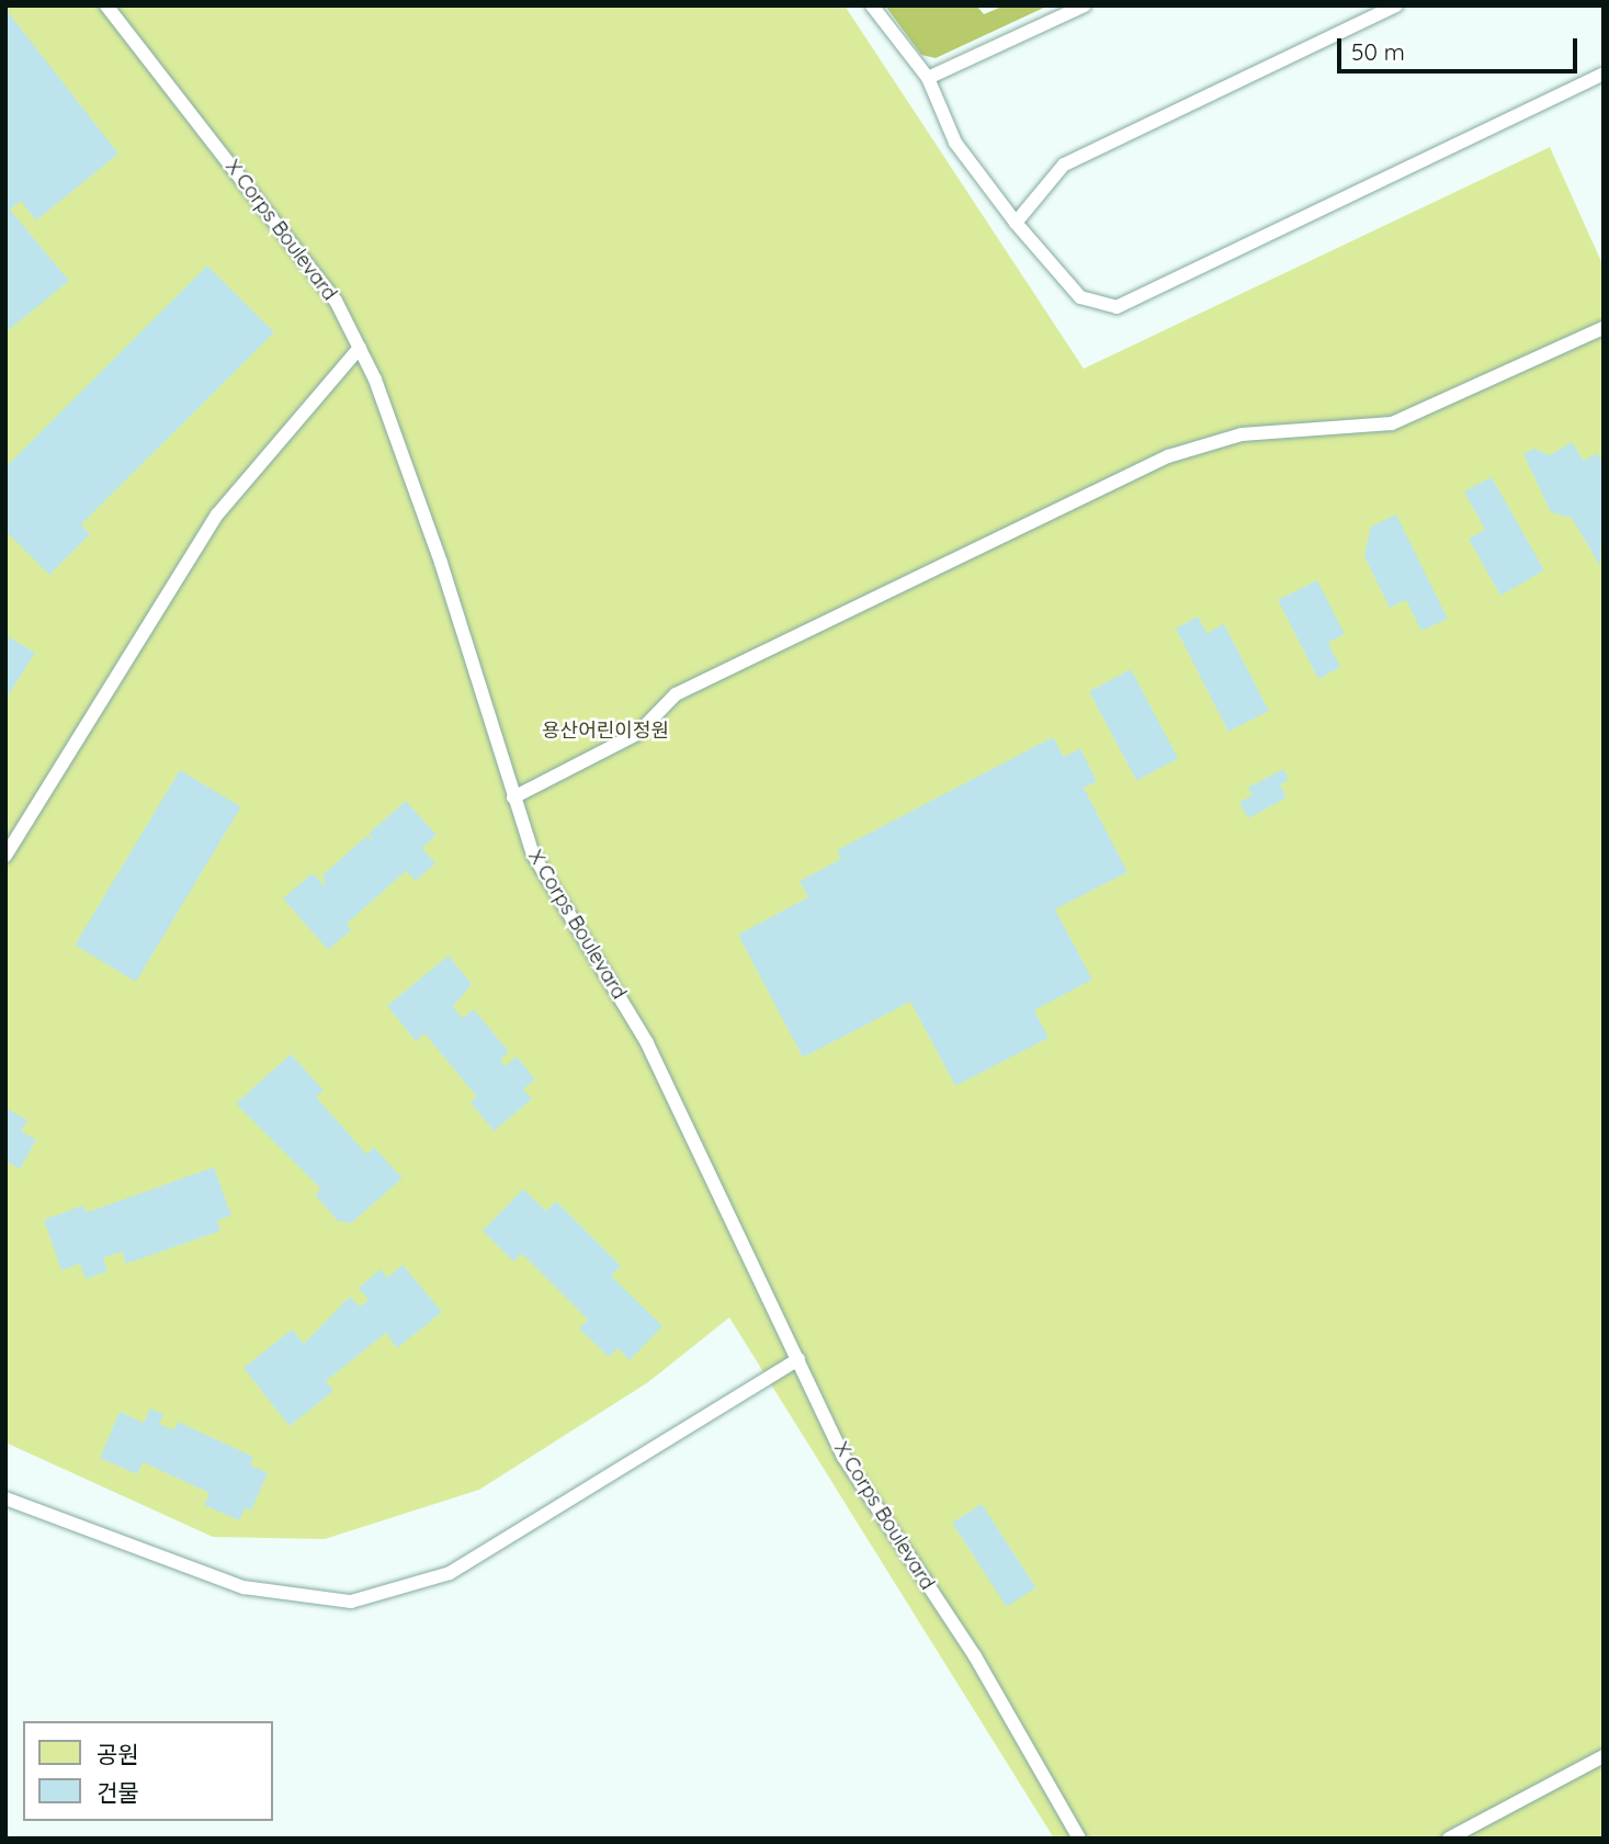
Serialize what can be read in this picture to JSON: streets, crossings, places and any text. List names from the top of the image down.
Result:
{
  "streets": {
    "lane": ["X Corps Boulevard"]
  },
  "parks": ["용산어린이정원"],
  "legend": ["공원", "건물"],
  "scale_bar": "50 m"
}
